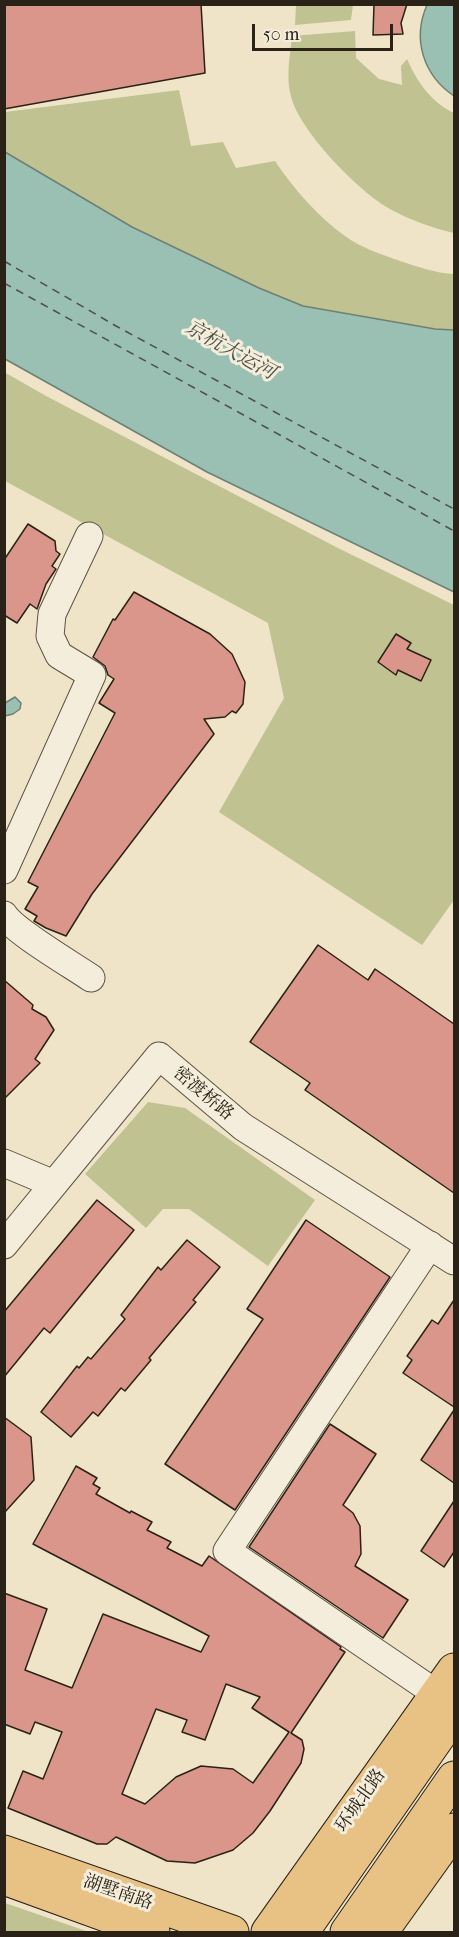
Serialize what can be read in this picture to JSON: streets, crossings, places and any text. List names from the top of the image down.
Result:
{
  "streets": {
    "main road": ["环城北路", "湖墅南路"],
    "street": ["密渡桥路"]
  },
  "water": ["京杭大运河"],
  "scale_bar": "50 m"
}
